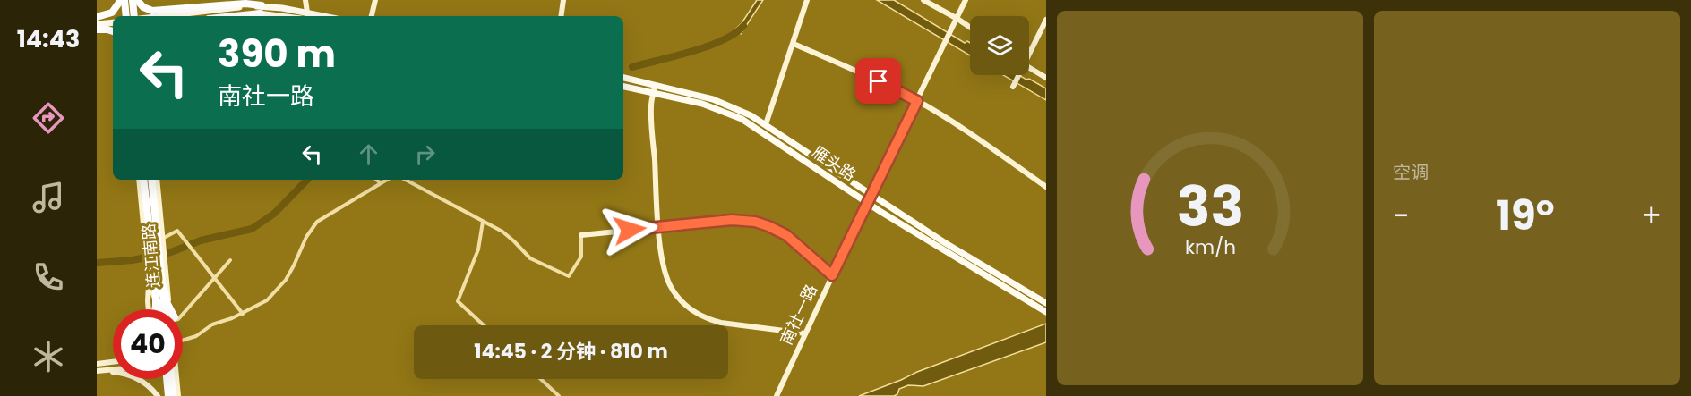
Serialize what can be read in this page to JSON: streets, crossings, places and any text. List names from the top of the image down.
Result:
{
  "streets": {
    "main road": ["雁头路"],
    "street": ["连江南路", "南社一路"]
  },
  "crossings": [
    ["雁头路", "南社一路"]
  ],
  "page": {
    "tabs": "14:43",
    "tile": "空调",
    "turn": ["390 m", "南社一路"],
    "heat": ["−", "19°", "+"],
    "limit": "40",
    "trip": "14:45 · 2 分钟 · 810 m",
    "gauge": ["33", "km/h"]
  }
}
